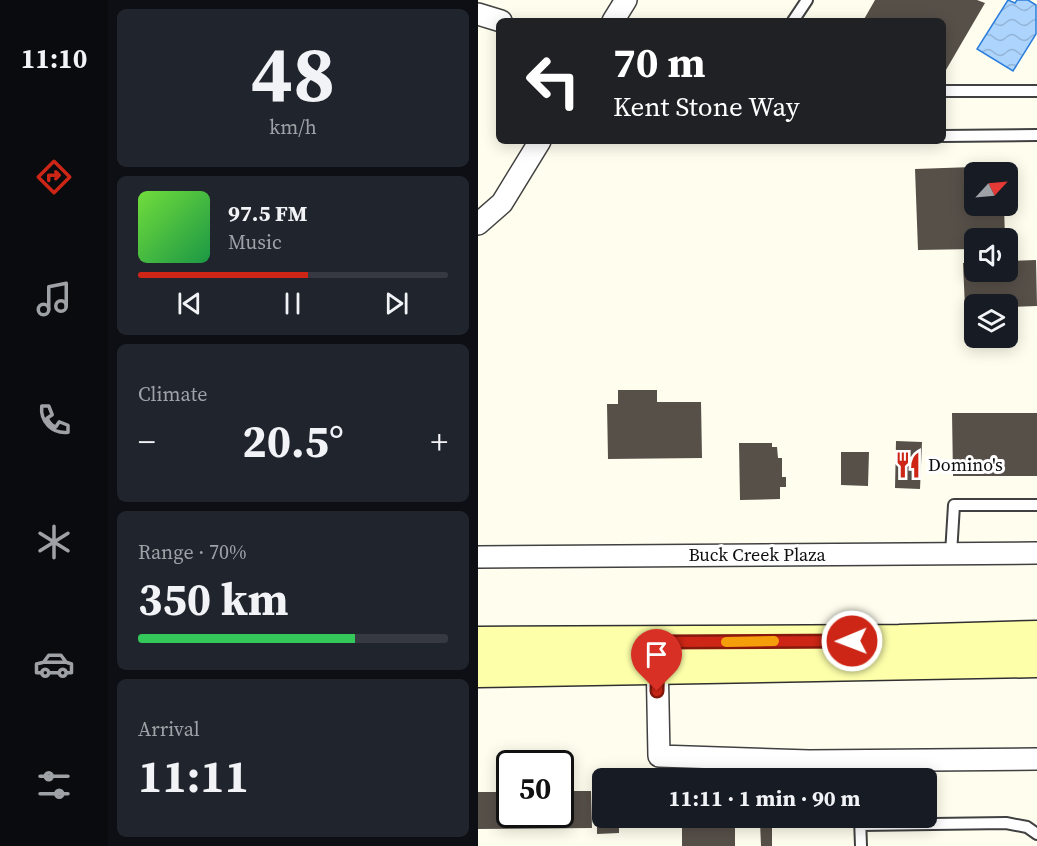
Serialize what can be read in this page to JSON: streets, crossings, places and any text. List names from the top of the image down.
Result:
{
  "streets": {
    "street": ["Buck Creek Plaza"]
  },
  "places": {
    "restaurant": ["Domino's"]
  },
  "north": "top right",
  "page": {
    "tabs": "11:10",
    "tile": [
      ["48", "km/h"],
      "Climate",
      ["Range · 70%", "350 km"],
      ["Arrival", "11:11"]
    ],
    "turn": ["70 m", "Kent Stone Way"],
    "song": ["97.5 FM", "Music"],
    "heat": ["−", "20.5°", "+"],
    "limit": "50",
    "trip": "11:11 · 1 min · 90 m"
  }
}
